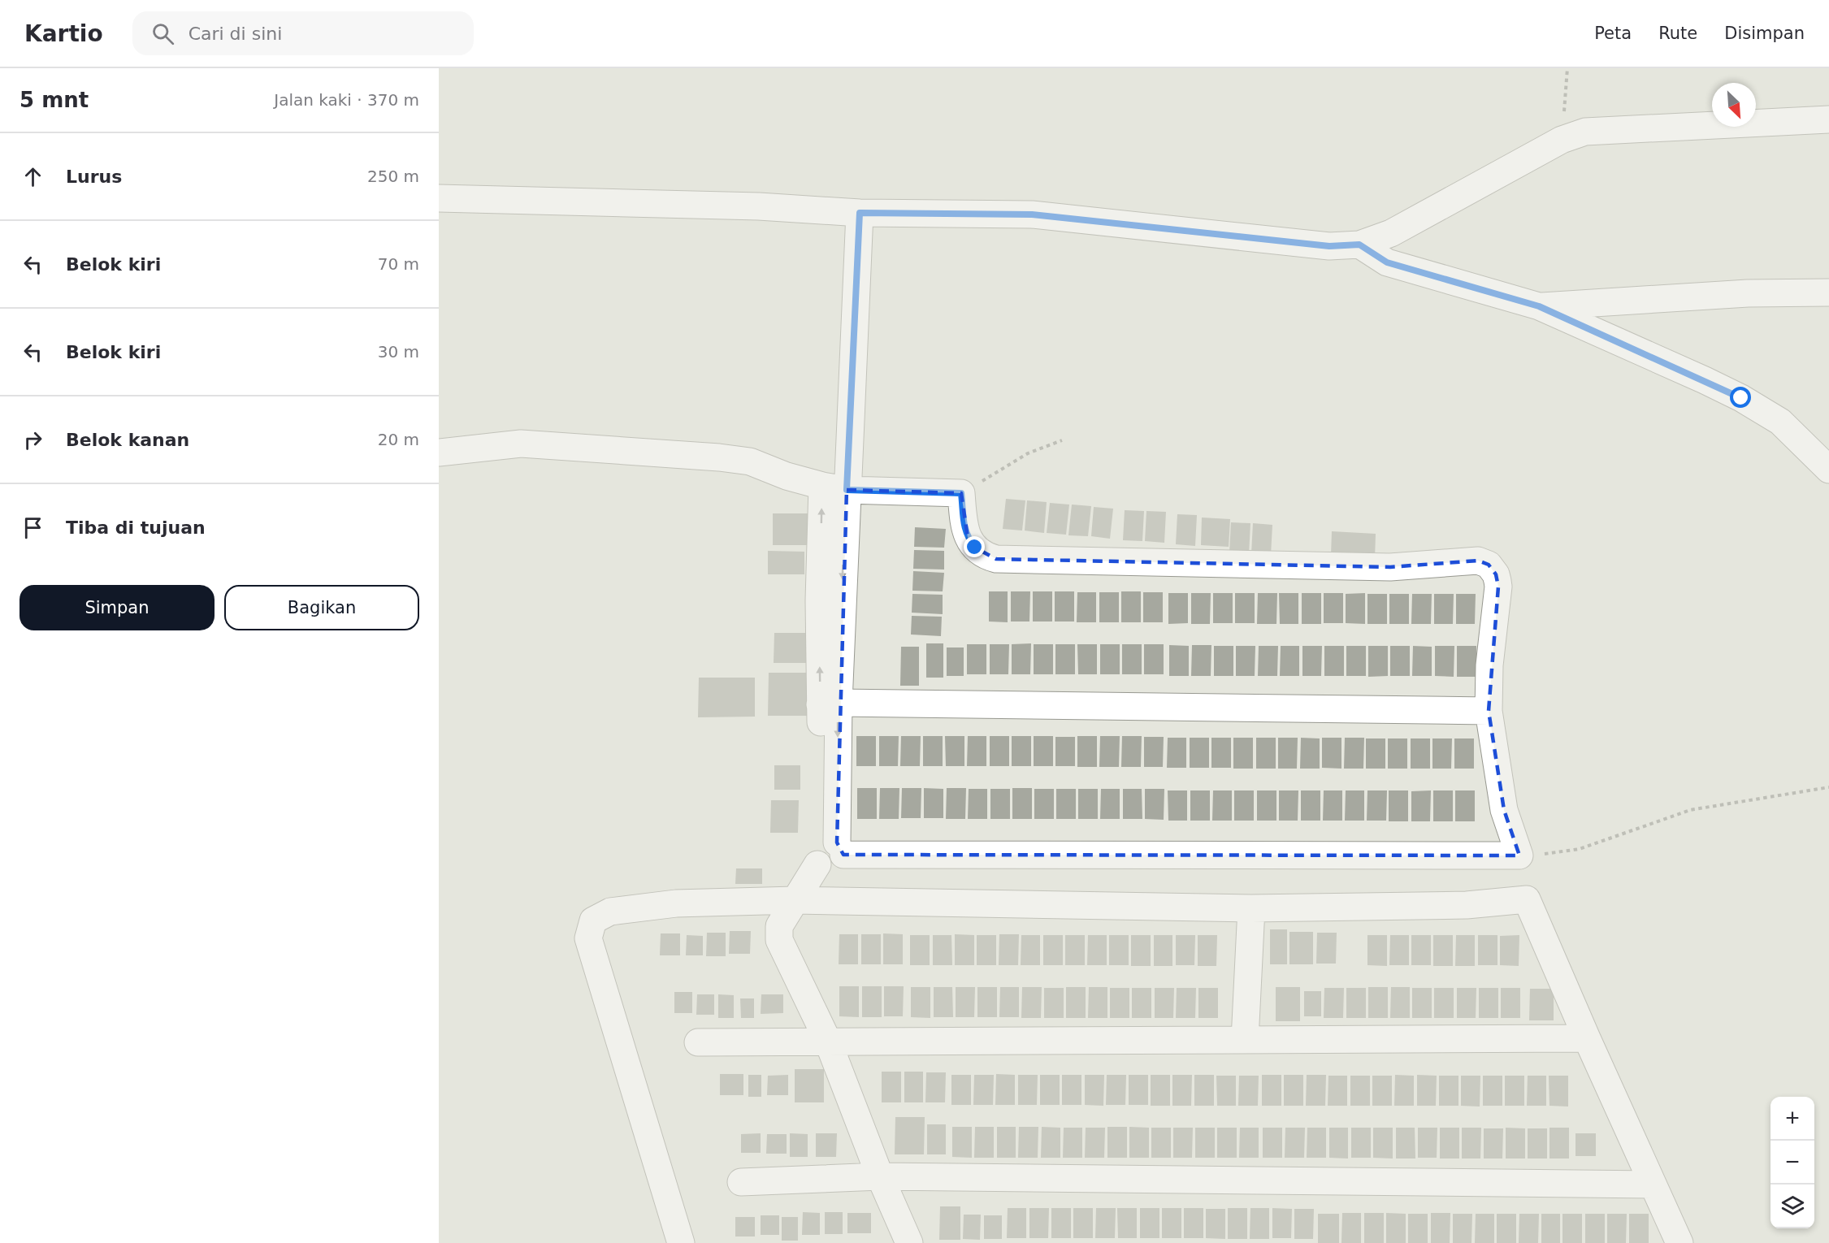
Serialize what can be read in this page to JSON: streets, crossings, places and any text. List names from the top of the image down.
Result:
{
  "north": "bottom right",
  "page": {
    "header": "Kartio",
    "search": "Cari di sini",
    "nav": ["Peta", "Rute", "Disimpan"],
    "heading": ["5 mnt", "Jalan kaki · 370 m"],
    "list": [
      ["Lurus", "250 m"],
      ["Belok kiri", "70 m"],
      ["Belok kiri", "30 m"],
      ["Belok kanan", "20 m"],
      "Tiba di tujuan"
    ],
    "buttons": ["Simpan", "Bagikan"],
    "map_buttons": ["+", "−"]
  }
}
